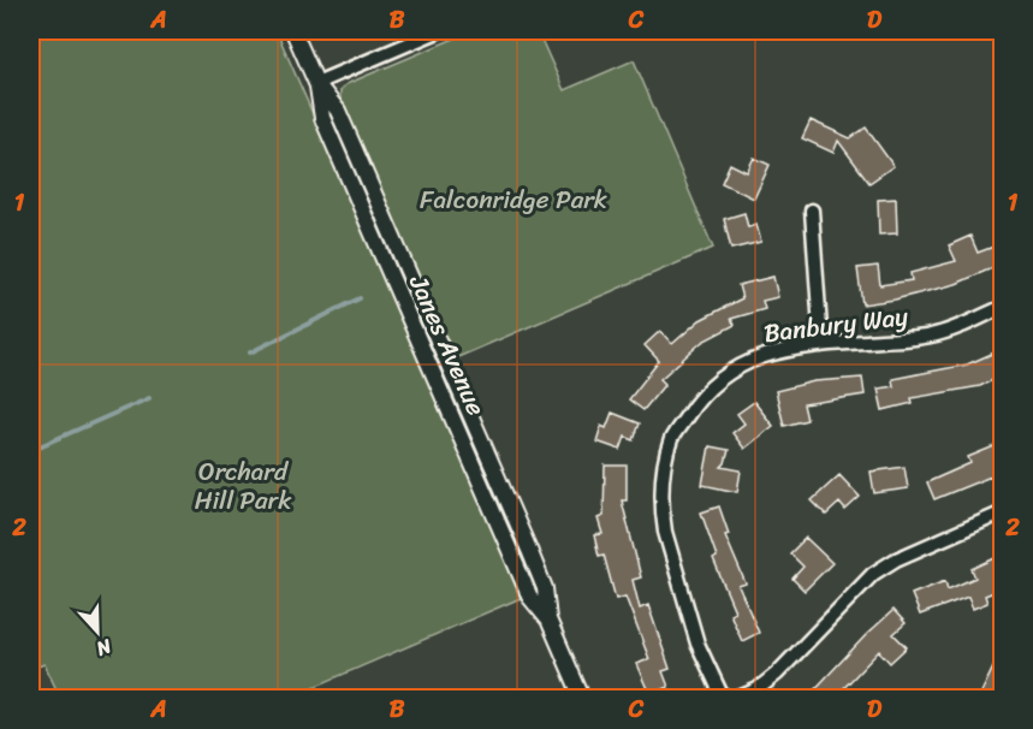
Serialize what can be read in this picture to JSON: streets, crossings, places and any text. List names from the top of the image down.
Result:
{
  "streets": {
    "street": ["Banbury Way", "Janes Avenue"]
  },
  "parks": ["Falconridge Park", "Orchard Hill Park"],
  "north": "bottom",
  "grid": {
    "columns": [
      "A",
      "B",
      "C",
      "D"
    ],
    "rows": ["1", "2"]
  }
}
